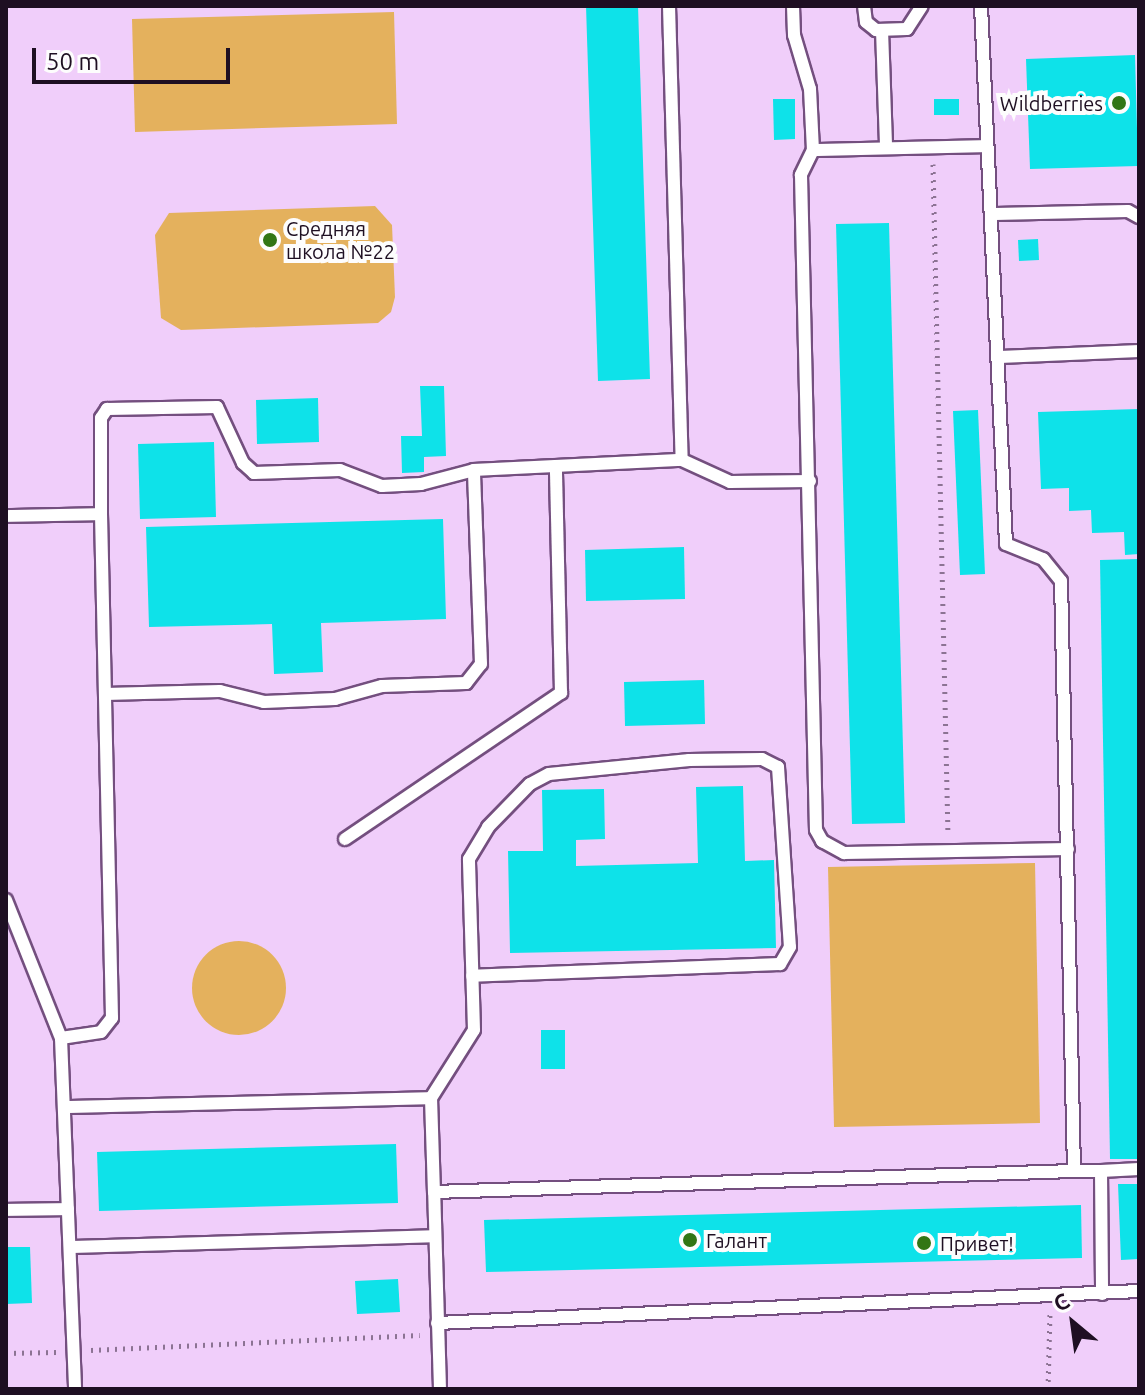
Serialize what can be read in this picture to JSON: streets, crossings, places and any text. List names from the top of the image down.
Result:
{
  "places": [
    "Wildberries",
    "Средняя школа №22",
    "Галант",
    "Привет!"
  ],
  "scale_bar": "50 m",
  "north": "top left"
}
